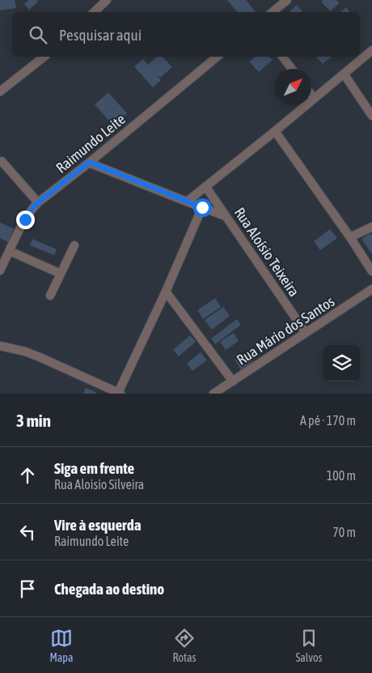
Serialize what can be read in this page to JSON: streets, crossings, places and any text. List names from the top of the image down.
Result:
{
  "streets": {
    "street": ["Raimundo Leite", "Rua Aloísio Teixeira", "Rua Mário dos Santos"]
  },
  "crossings": [
    ["Rua Aloísio Teixeira", "Rua Mário dos Santos"]
  ],
  "north": "top right",
  "page": {
    "search": "Pesquisar aqui",
    "heading": ["3 min", "A pé · 170 m"],
    "list": [
      ["Siga em frente", "Rua Aloisio Silveira", "100 m"],
      ["Vire à esquerda", "Raimundo Leite", "70 m"],
      "Chegada ao destino"
    ],
    "nav": ["Mapa", "Rotas", "Salvos"]
  }
}
